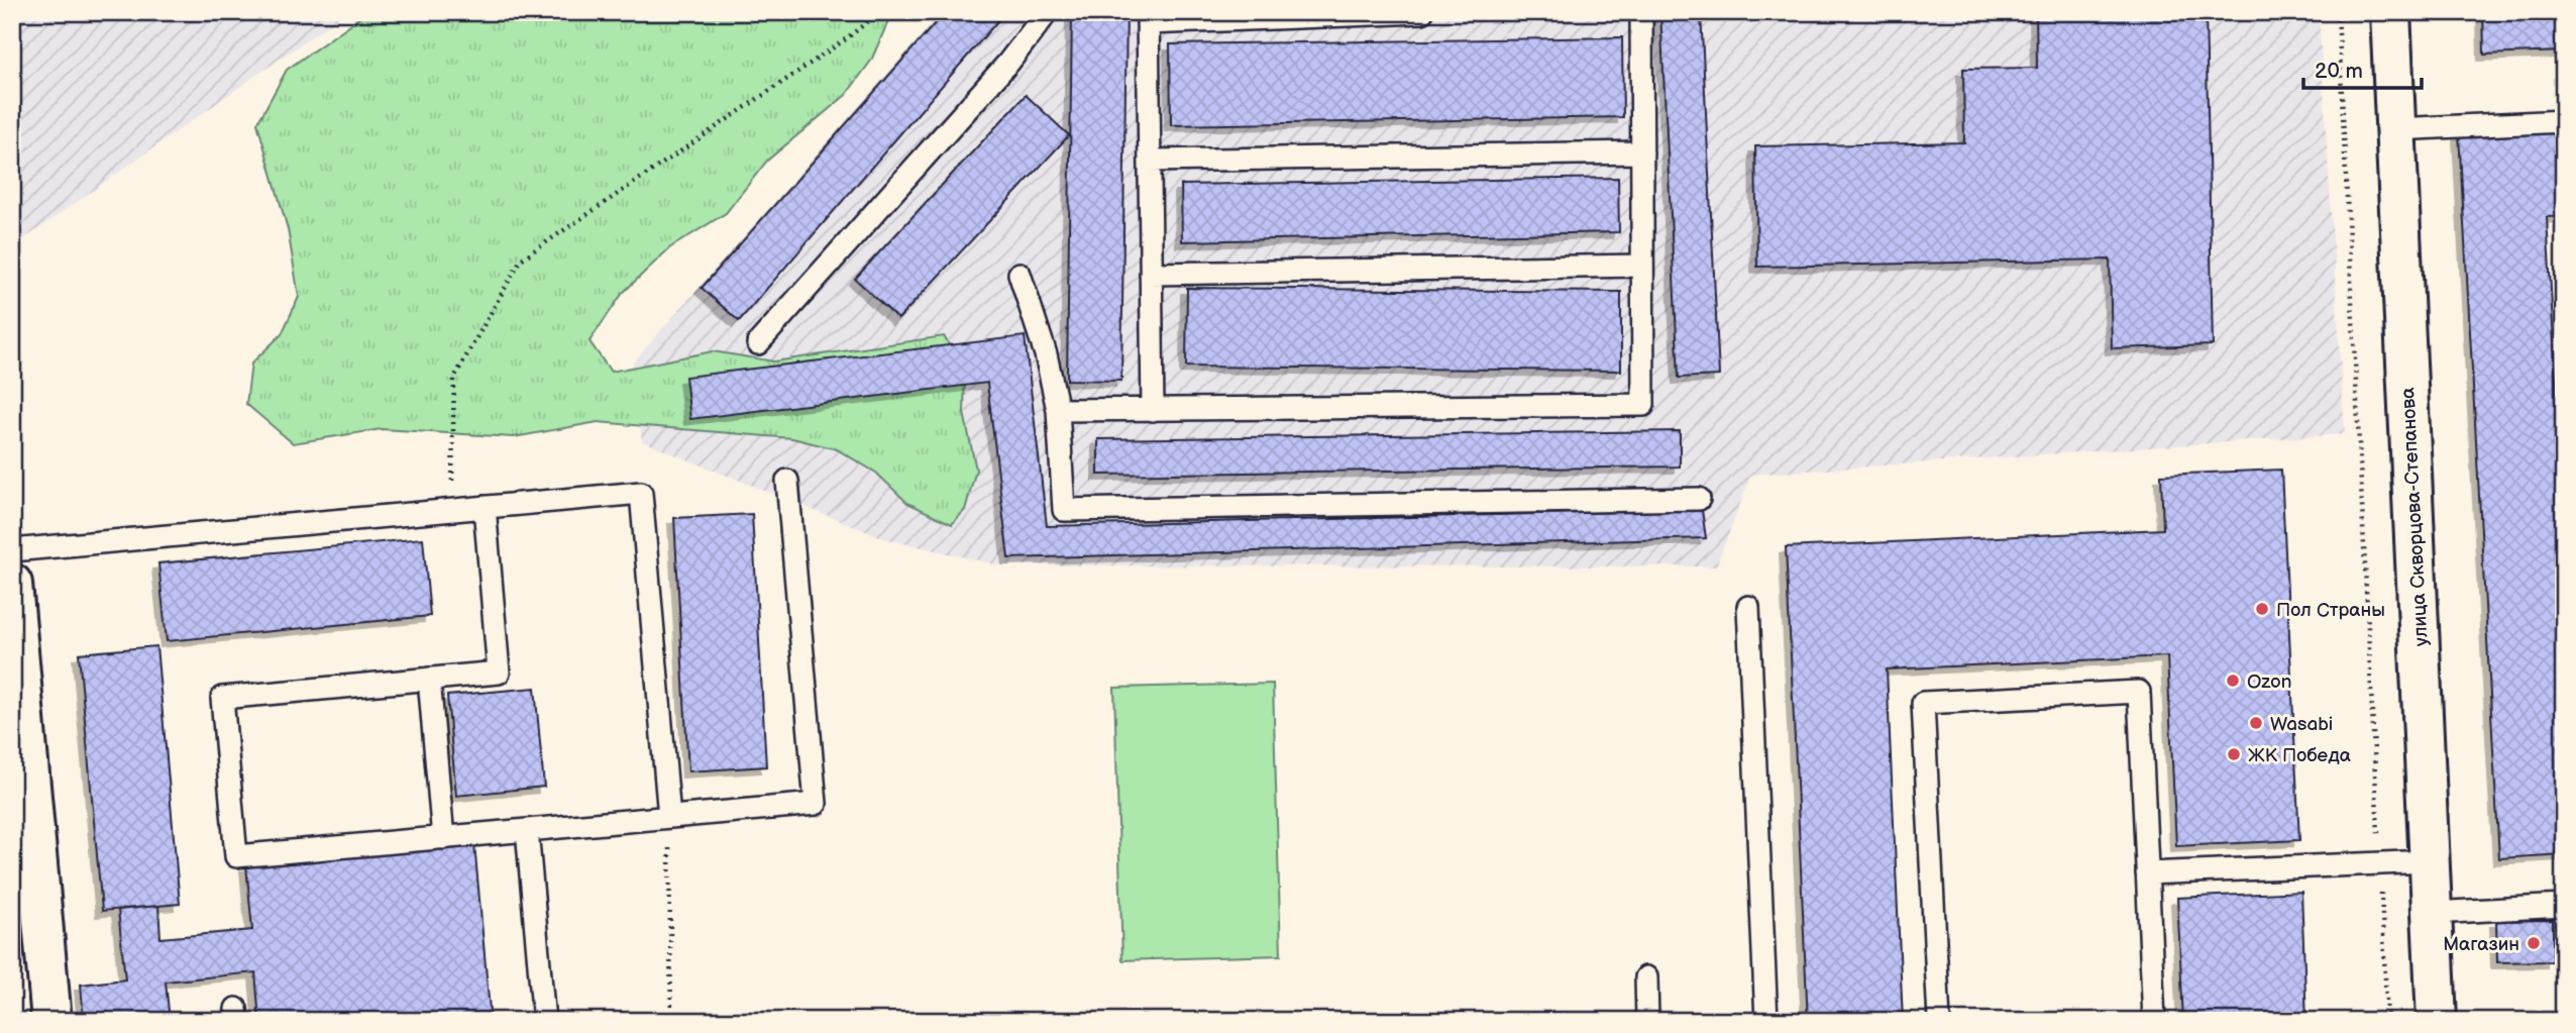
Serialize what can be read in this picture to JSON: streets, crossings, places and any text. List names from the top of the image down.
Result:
{
  "streets": {
    "street": ["улица Скворцова-Степанова"]
  },
  "places": [
    "Пол Страны",
    "Ozon",
    "Wasabi",
    "ЖК Победа",
    "Магазин"
  ],
  "scale_bar": "20 m"
}
